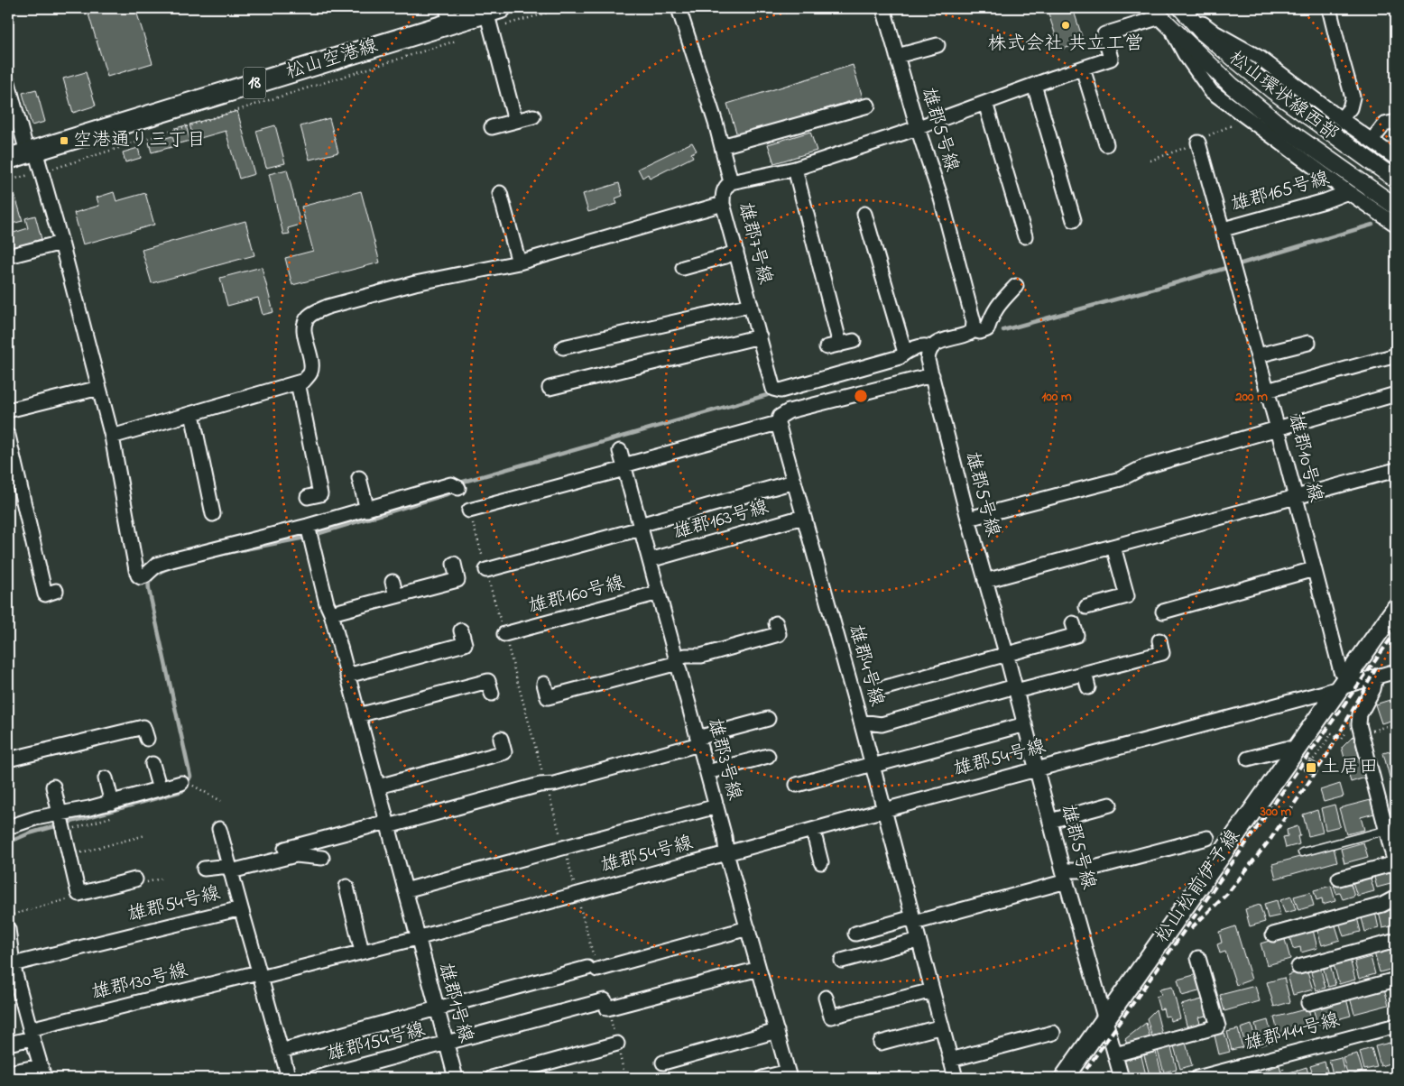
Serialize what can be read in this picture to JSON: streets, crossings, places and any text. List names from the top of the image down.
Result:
{
  "streets": {
    "main road": ["松山空港線", "18", "松山松前伊予線"],
    "street": [
      "松山環状線西部",
      "雄郡5号線",
      "雄郡165号線",
      "雄郡7号線",
      "雄郡10号線",
      "雄郡163号線",
      "雄郡160号線",
      "雄郡4号線",
      "雄郡54号線",
      "雄郡3号線",
      "雄郡130号線",
      "雄郡1号線",
      "雄郡144号線",
      "雄郡154号線"
    ]
  },
  "crossings": [
    ["雄郡5号線", "雄郡54号線"],
    ["雄郡5号線", "松山松前伊予線"],
    ["雄郡165号線", "雄郡10号線"],
    ["雄郡10号線", "雄郡54号線"],
    ["雄郡10号線", "松山松前伊予線"],
    ["雄郡163号線", "雄郡4号線"],
    ["雄郡163号線", "雄郡3号線"],
    ["雄郡160号線", "雄郡3号線"],
    ["雄郡4号線", "雄郡54号線"],
    ["雄郡54号線", "雄郡3号線"],
    ["雄郡54号線", "松山松前伊予線"],
    ["雄郡54号線", "雄郡130号線"],
    ["雄郡54号線", "雄郡1号線"],
    ["雄郡3号線", "雄郡154号線"],
    ["雄郡1号線", "雄郡154号線"]
  ],
  "places": {
    "other": ["株式会社 共立工営"],
    "transit": ["空港通り三丁目", "土居田"]
  },
  "rings": ["100 m", "200 m", "300 m"]
}
